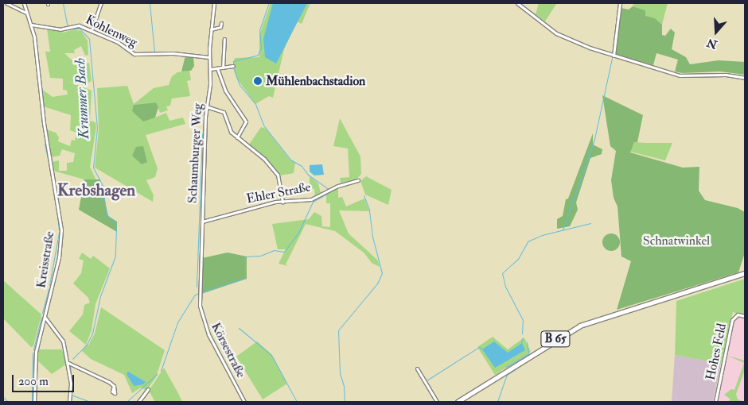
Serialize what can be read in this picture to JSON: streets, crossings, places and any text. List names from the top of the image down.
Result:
{
  "streets": {
    "main road": ["B 65"],
    "street": [
      "Kohlenweg",
      "Schaumburger Weg",
      "Ehler Straße",
      "Kreisstraße",
      "Körsestraße",
      "Hohes Feld"
    ]
  },
  "crossings": [
    ["Kohlenweg", "Schaumburger Weg"],
    ["Kohlenweg", "Kreisstraße"],
    ["Schaumburger Weg", "Ehler Straße"],
    ["Schaumburger Weg", "Körsestraße"]
  ],
  "districts": ["Krebshagen"],
  "water": ["Krummer Bach"],
  "parks": ["Schnatwinkel"],
  "places": ["Mühlenbachstadion"],
  "scale_bar": "200 m",
  "north": "bottom"
}
